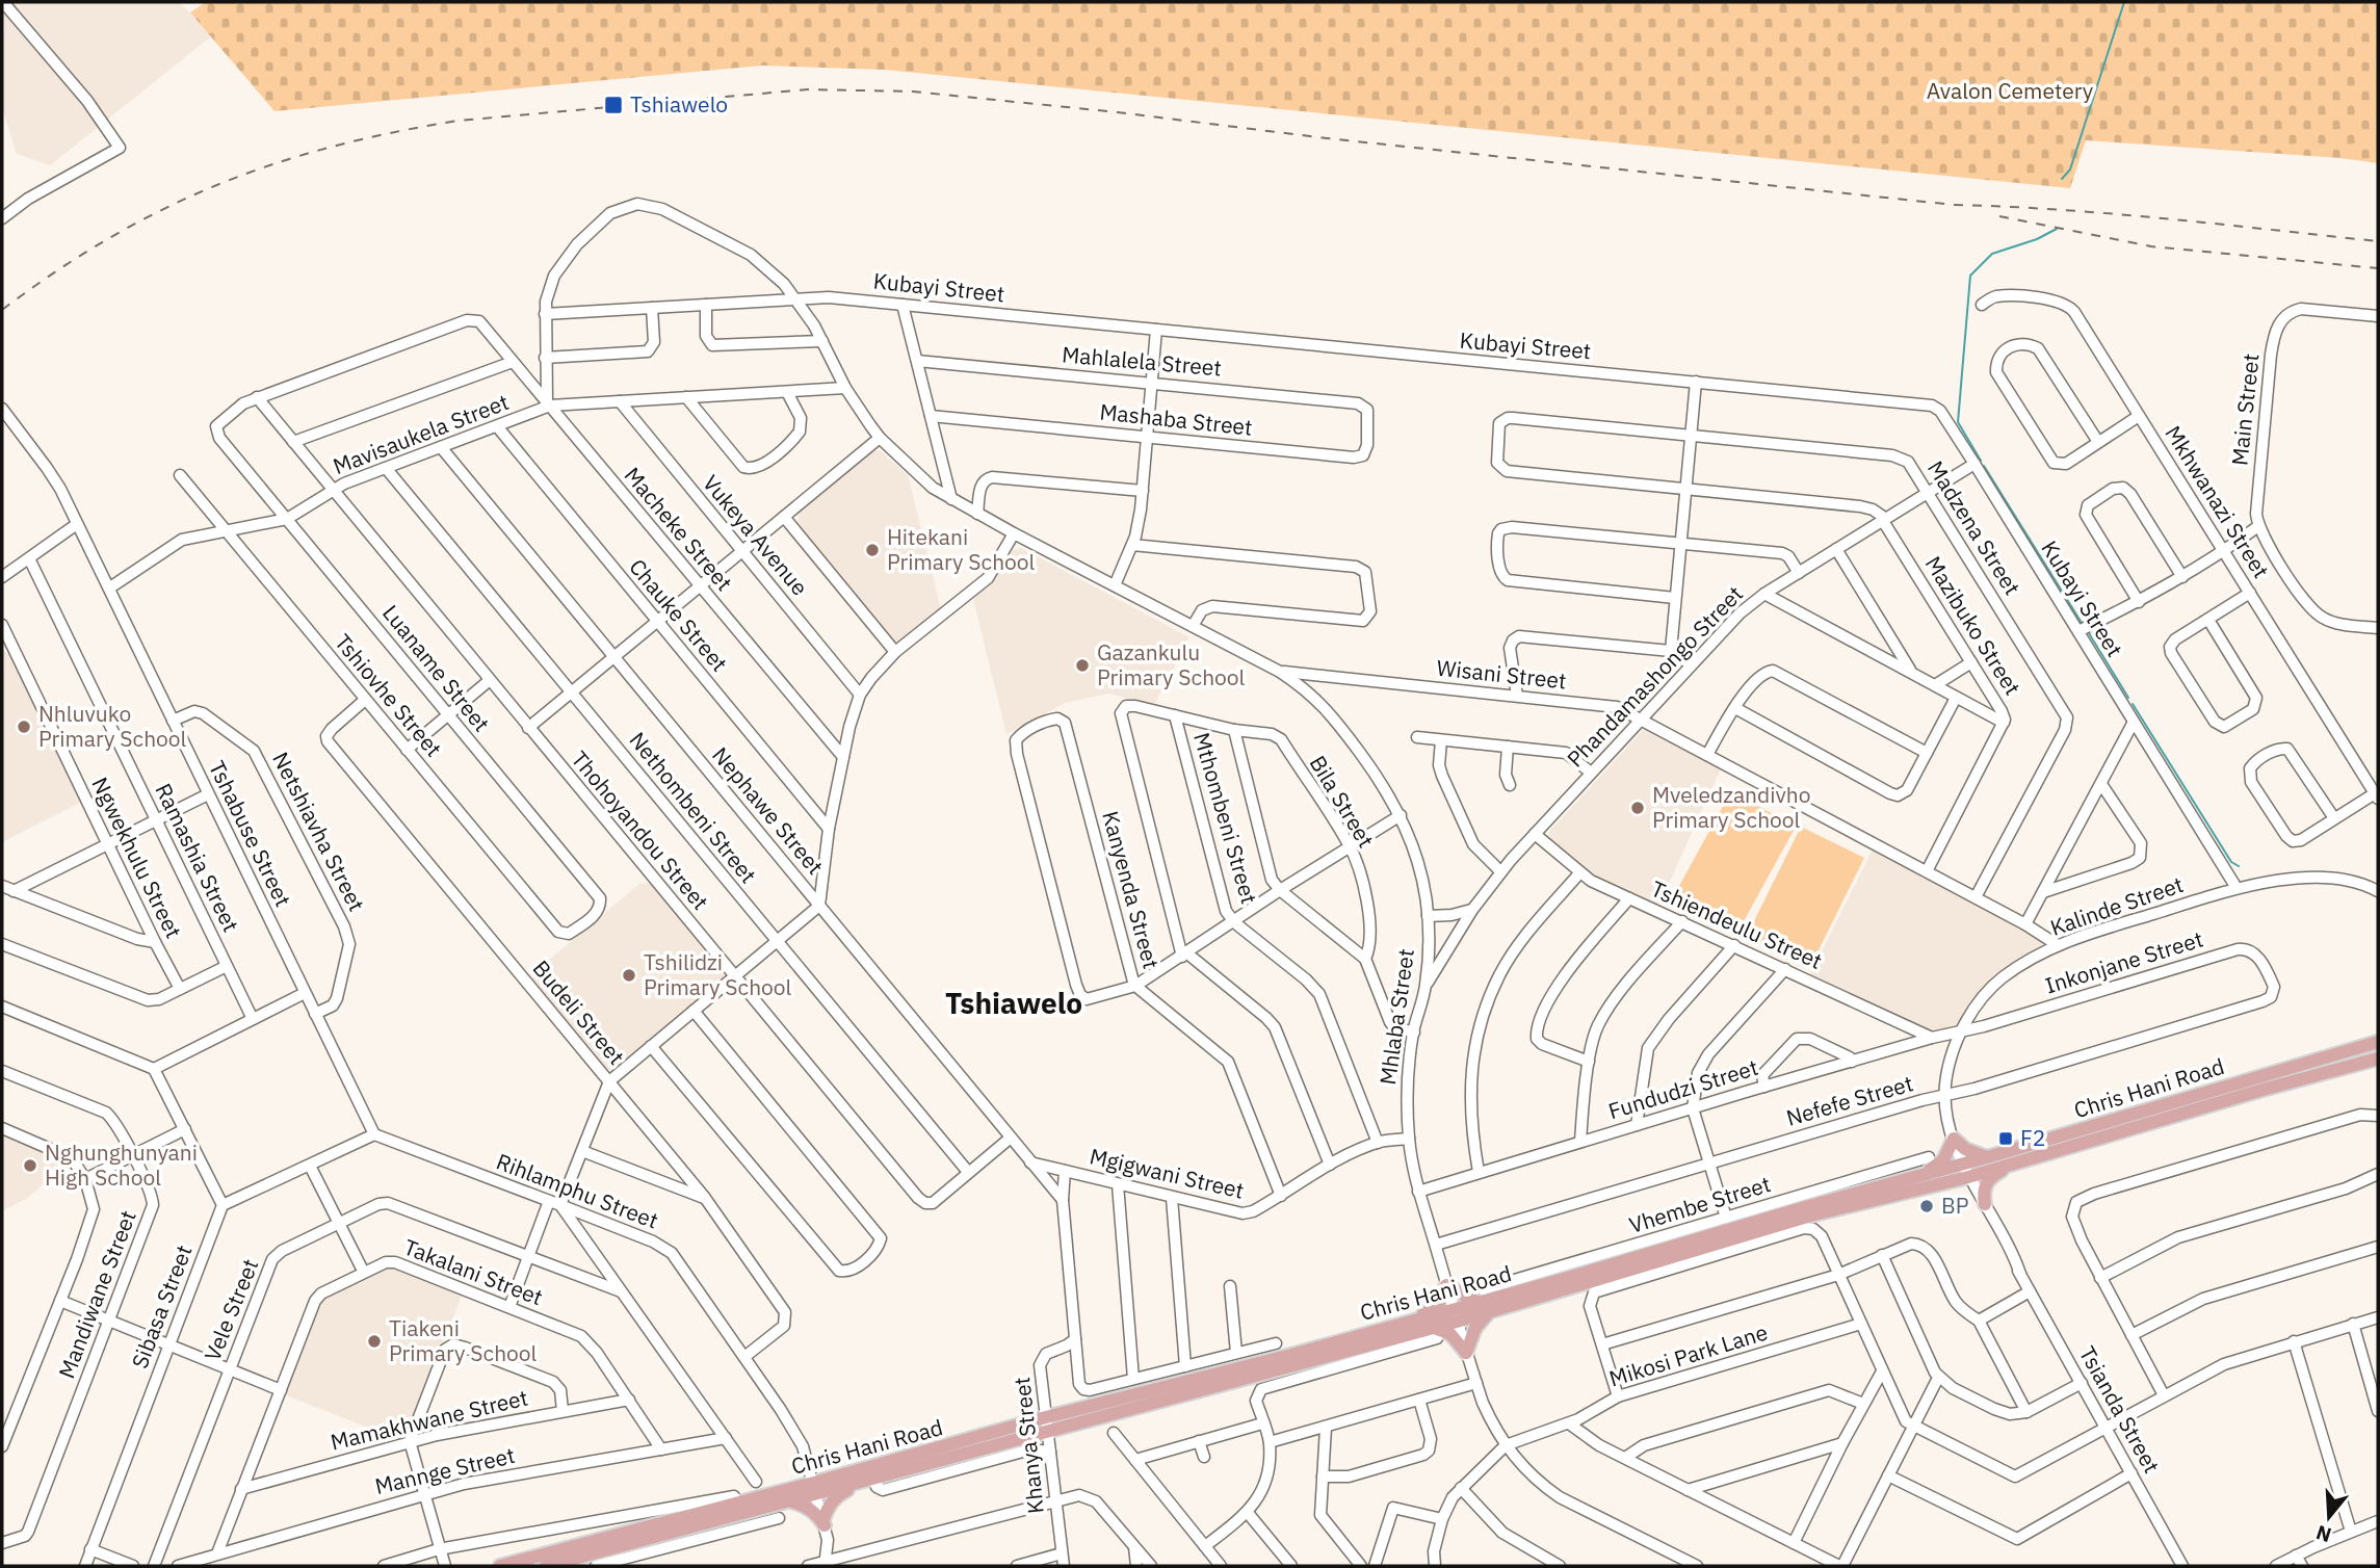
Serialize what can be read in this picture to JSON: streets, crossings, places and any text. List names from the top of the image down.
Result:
{
  "streets": {
    "main road": ["Chris Hani Road"],
    "street": [
      "Kubayi Street",
      "Mahlalela Street",
      "Main Street",
      "Mashaba Street",
      "Mavisaukela Street",
      "Mkhwanazi Street",
      "Madzena Street",
      "Macheke Street",
      "Vukeya Avenue",
      "Chauke Street",
      "Mazibuko Street",
      "Luaname Street",
      "Wisani Street",
      "Phandamashongo Street",
      "Tshiovhe Street",
      "Bila Street",
      "Nethombeni Street",
      "Nephawe Street",
      "Mthombeni Street",
      "Thohoyandou Street",
      "Netshiavha Street",
      "Tshabuse Street",
      "Ngwekhulu Street",
      "Ramashia Street",
      "Kanyenda Street",
      "Kalinde Street",
      "Tshiendeulu Street",
      "Inkonjane Street",
      "Budeli Street",
      "Mhlaba Street",
      "Fundudzi Street",
      "Nefefe Street",
      "Mgigwani Street",
      "Rihlamphu Street",
      "Vhembe Street",
      "Takalani Street",
      "Mandiwane Street",
      "Sibasa Street",
      "Vele Street",
      "Mikosi Park Lane",
      "Tsianda Street",
      "Mamakhwane Street",
      "Khanya Street",
      "Mannge Street"
    ]
  },
  "crossings": [
    ["Kubayi Street", "Phandamashongo Street"],
    ["Kubayi Street", "Kalinde Street"],
    ["Kubayi Street", "Mhlaba Street"],
    ["Mahlalela Street", "Mashaba Street"],
    ["Mavisaukela Street", "Macheke Street"],
    ["Mavisaukela Street", "Vukeya Avenue"],
    ["Mavisaukela Street", "Chauke Street"],
    ["Mavisaukela Street", "Luaname Street"],
    ["Mavisaukela Street", "Tshiovhe Street"],
    ["Mavisaukela Street", "Nethombeni Street"],
    ["Mavisaukela Street", "Nephawe Street"],
    ["Mavisaukela Street", "Thohoyandou Street"],
    ["Mavisaukela Street", "Tshabuse Street"],
    ["Mavisaukela Street", "Mhlaba Street"],
    ["Madzena Street", "Wisani Street"],
    ["Madzena Street", "Phandamashongo Street"],
    ["Macheke Street", "Luaname Street"],
    ["Macheke Street", "Thohoyandou Street"],
    ["Macheke Street", "Mhlaba Street"],
    ["Mazibuko Street", "Wisani Street"],
    ["Mazibuko Street", "Phandamashongo Street"],
    ["Luaname Street", "Tshiovhe Street"],
    ["Luaname Street", "Thohoyandou Street"],
    ["Wisani Street", "Phandamashongo Street"],
    ["Wisani Street", "Kalinde Street"],
    ["Wisani Street", "Mhlaba Street"],
    ["Phandamashongo Street", "Tshiendeulu Street"],
    ["Phandamashongo Street", "Mhlaba Street"],
    ["Tshiovhe Street", "Budeli Street"],
    ["Bila Street", "Mthombeni Street"],
    ["Bila Street", "Mhlaba Street"],
    ["Nethombeni Street", "Thohoyandou Street"],
    ["Nephawe Street", "Thohoyandou Street"],
    ["Nephawe Street", "Mgigwani Street"],
    ["Mthombeni Street", "Mgigwani Street"],
    ["Netshiavha Street", "Tshabuse Street"],
    ["Tshabuse Street", "Rihlamphu Street"],
    ["Kanyenda Street", "Mgigwani Street"],
    ["Kalinde Street", "Inkonjane Street"],
    ["Kalinde Street", "Chris Hani Road"],
    ["Kalinde Street", "Fundudzi Street"],
    ["Kalinde Street", "Nefefe Street"],
    ["Kalinde Street", "Tsianda Street"],
    ["Tshiendeulu Street", "Fundudzi Street"],
    ["Inkonjane Street", "Fundudzi Street"],
    ["Inkonjane Street", "Nefefe Street"],
    ["Budeli Street", "Rihlamphu Street"],
    ["Mhlaba Street", "Chris Hani Road"],
    ["Mhlaba Street", "Fundudzi Street"],
    ["Mhlaba Street", "Nefefe Street"],
    ["Mhlaba Street", "Mgigwani Street"],
    ["Mhlaba Street", "Mikosi Park Lane"],
    ["Chris Hani Road", "Rihlamphu Street"],
    ["Chris Hani Road", "Tsianda Street"],
    ["Chris Hani Road", "Khanya Street"],
    ["Takalani Street", "Mamakhwane Street"],
    ["Takalani Street", "Mannge Street"]
  ],
  "districts": ["Tshiawelo"],
  "parks": ["Avalon Cemetery"],
  "places": {
    "transit": ["Tshiawelo", "F2"],
    "other": [
      "Hitekani Primary School",
      "Gazankulu Primary School",
      "Nhluvuko Primary School",
      "Mveledzandivho Primary School",
      "Tshilidzi Primary School",
      "Nghunghunyani High School",
      "BP",
      "Tiakeni Primary School"
    ]
  },
  "north": "bottom"
}
